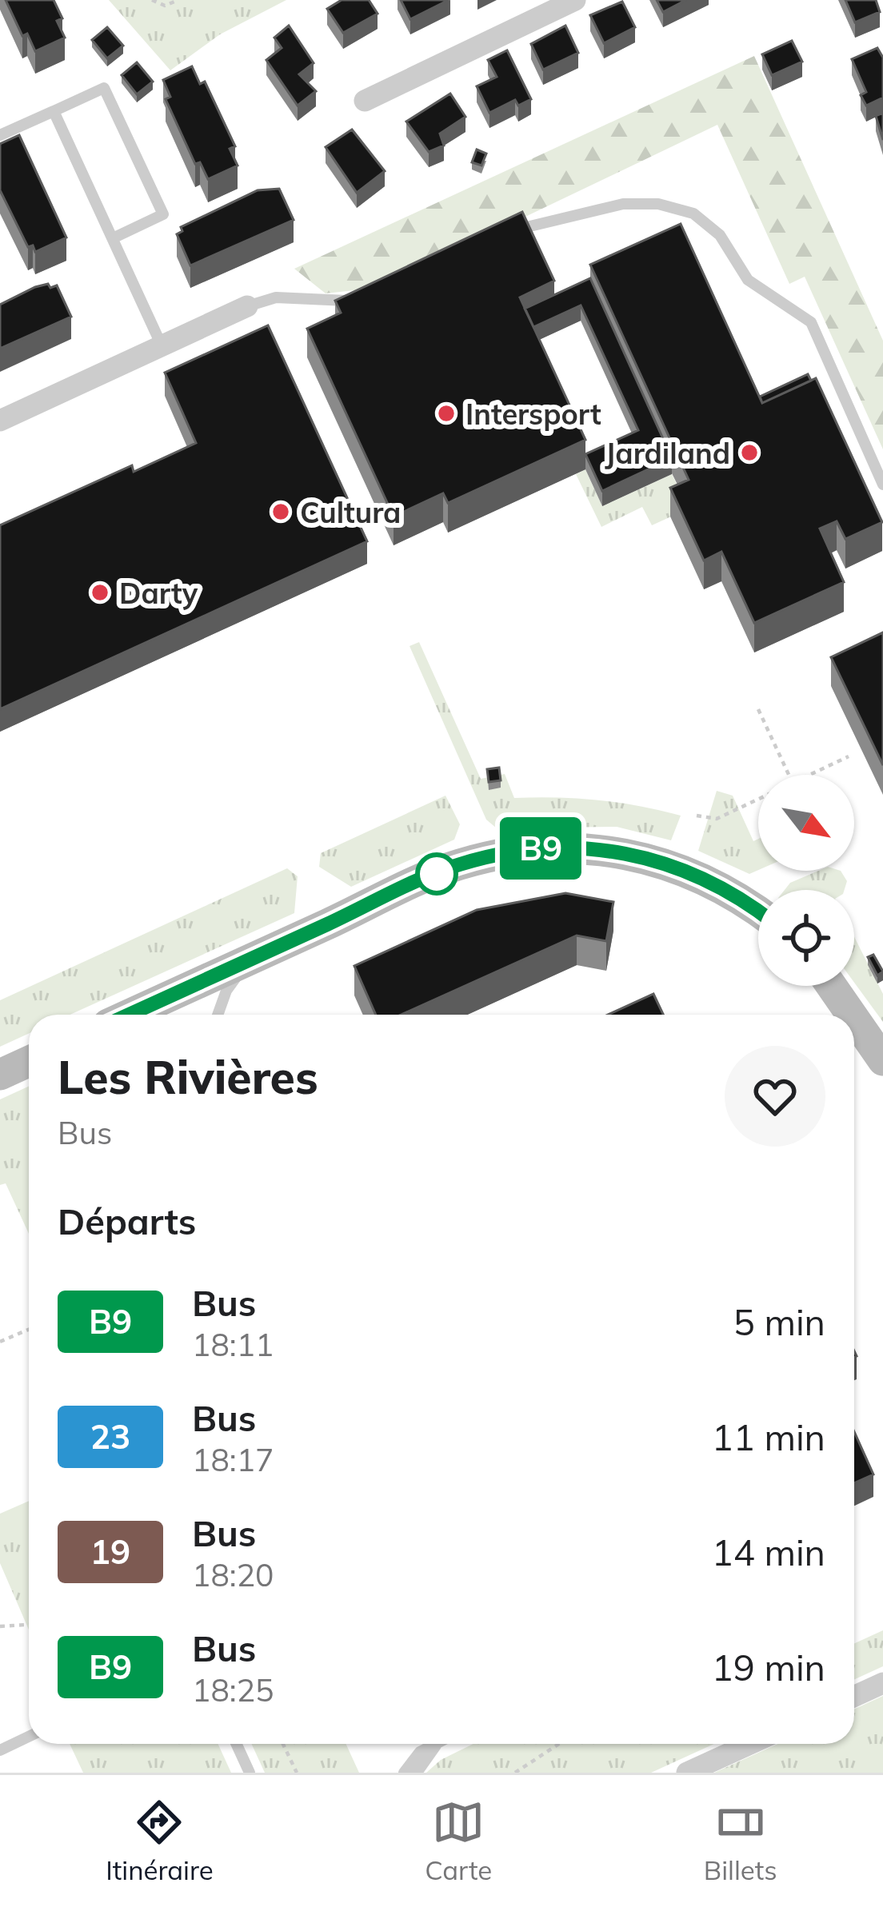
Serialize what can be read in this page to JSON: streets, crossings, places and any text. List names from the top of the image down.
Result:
{
  "places": [
    "Intersport",
    "Jardiland",
    "Cultura",
    "Darty"
  ],
  "lines": ["bus line B9"],
  "north": "bottom right",
  "page": {
    "on_map": "B9",
    "heading": [
      ["Les Rivières", "Bus"],
      "Départs"
    ],
    "list": [
      {
        "mark": "B9",
        "name": "Bus",
        "note": "18:11",
        "value": "5 min"
      },
      {
        "mark": "23",
        "name": "Bus",
        "note": "18:17",
        "value": "11 min"
      },
      {
        "mark": "19",
        "name": "Bus",
        "note": "18:20",
        "value": "14 min"
      },
      {
        "mark": "B9",
        "name": "Bus",
        "note": "18:25",
        "value": "19 min"
      }
    ],
    "tabs": ["Itinéraire", "Carte", "Billets"]
  }
}
